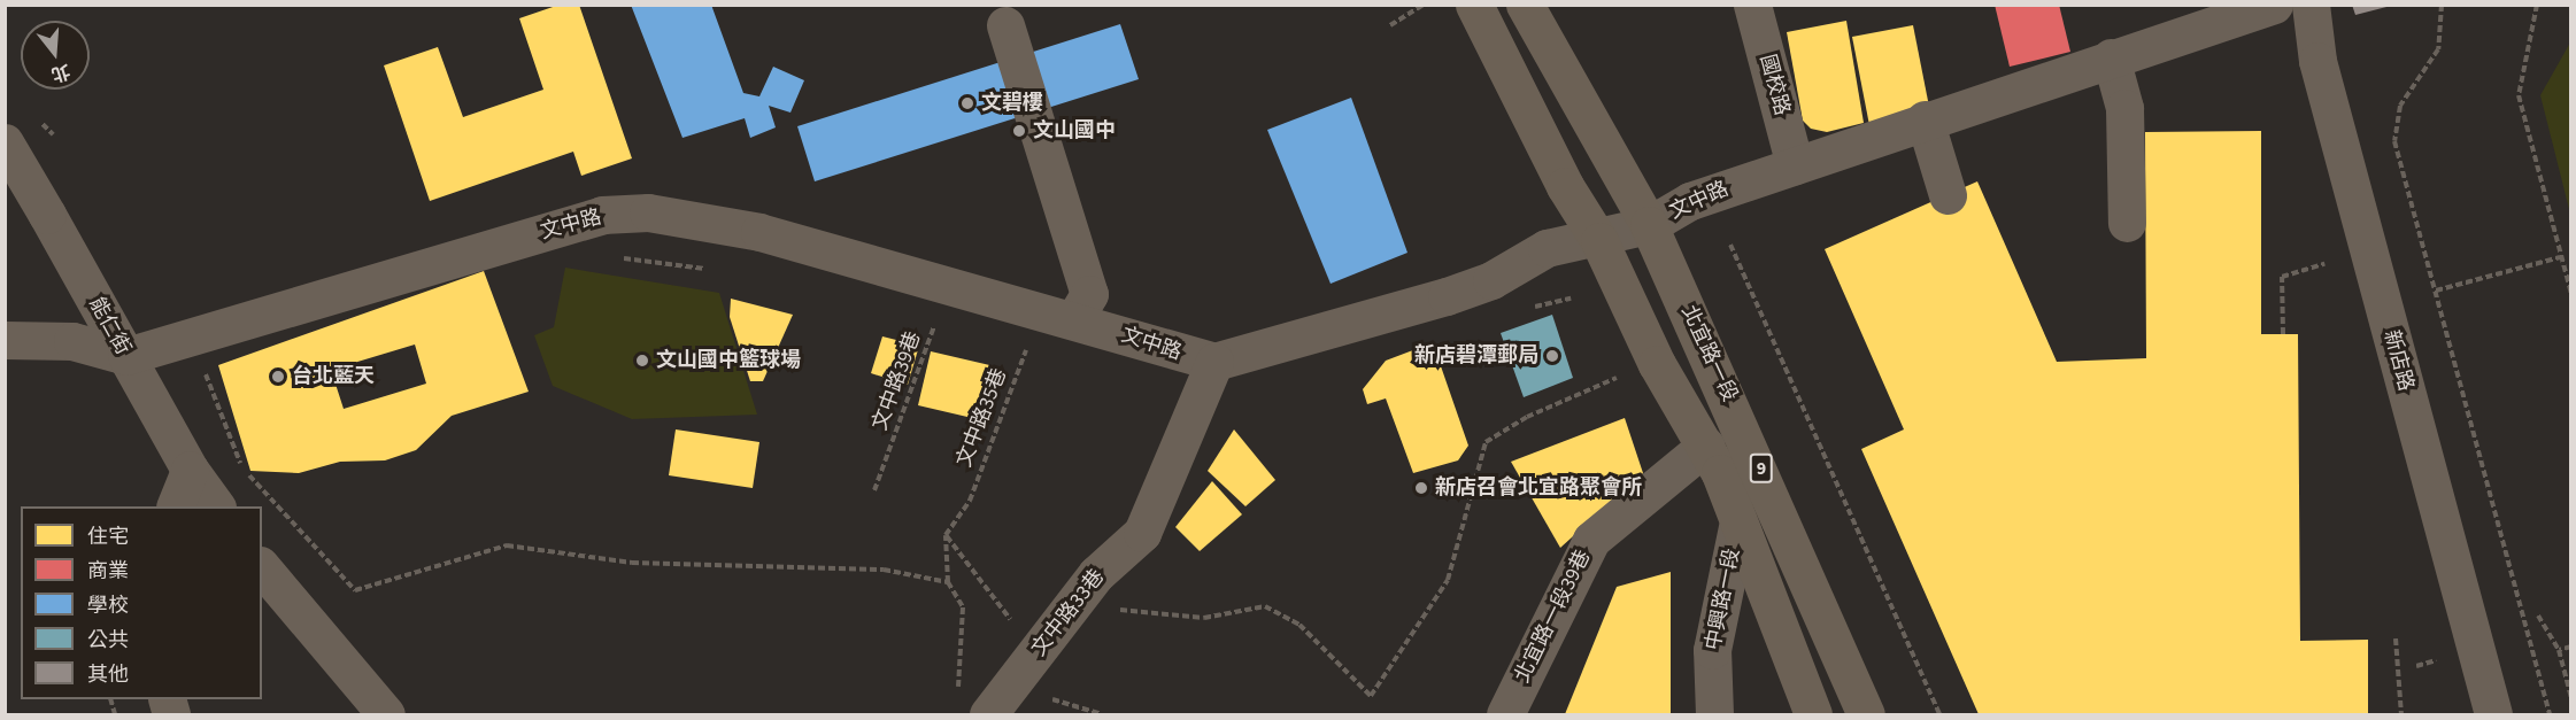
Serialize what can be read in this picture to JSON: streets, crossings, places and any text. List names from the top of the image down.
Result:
{
  "streets": {
    "main road": ["北宜路一段", "9"],
    "street": [
      "國校路",
      "文中路",
      "能仁街",
      "新店路",
      "中興路一段",
      "文中路33巷",
      "北宜路一段39巷"
    ],
    "path": ["文中路39巷", "文中路35巷"]
  },
  "crossings": [
    ["國校路", "文中路"],
    ["文中路", "能仁街"],
    ["文中路", "北宜路一段"],
    ["文中路", "文中路35巷"],
    ["文中路", "9"],
    ["文中路", "文中路33巷"],
    ["9", "中興路一段"],
    ["9", "北宜路一段39巷"]
  ],
  "places": [
    "文碧樓",
    "文山國中",
    "新店碧潭郵局",
    "文山國中籃球場",
    "台北藍天",
    "新店召會北宜路聚會所"
  ],
  "legend": [
    "住宅",
    "商業",
    "學校",
    "公共",
    "其他"
  ],
  "north": "bottom"
}
